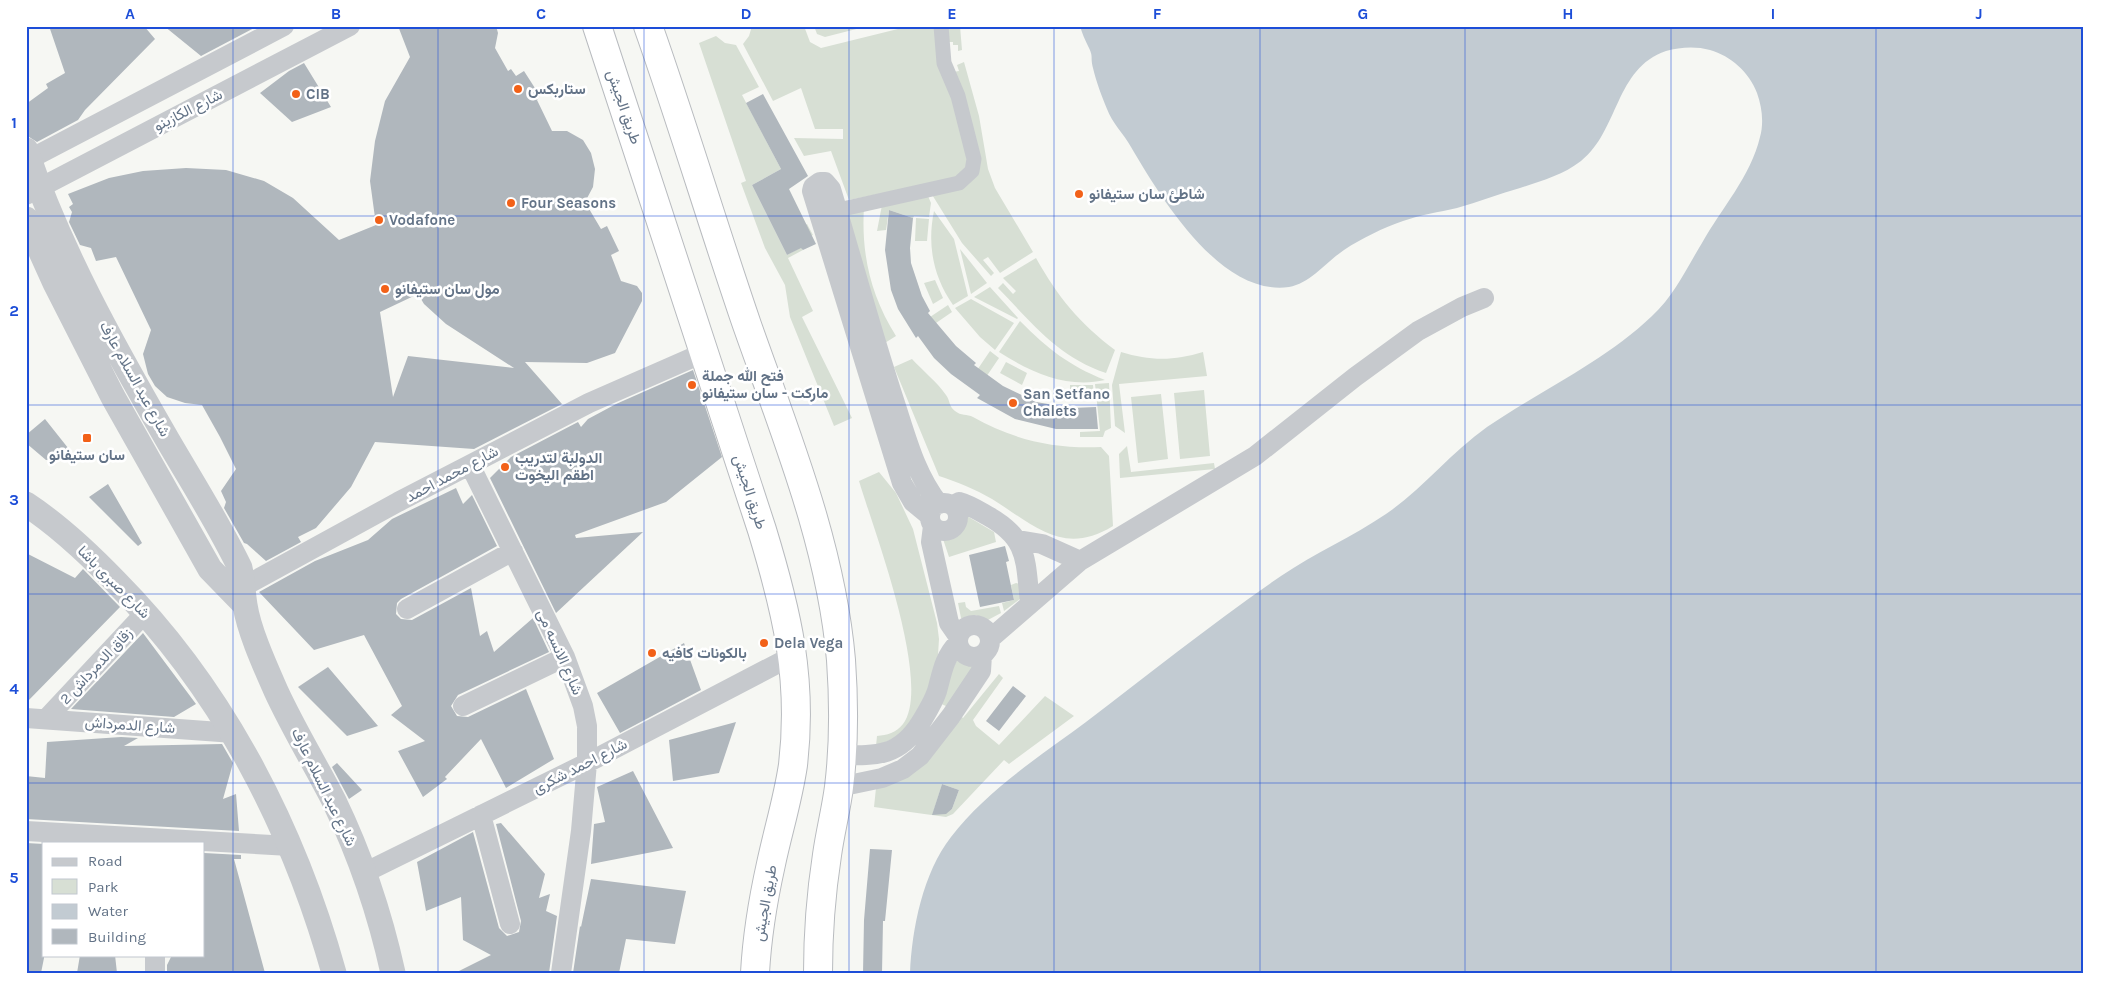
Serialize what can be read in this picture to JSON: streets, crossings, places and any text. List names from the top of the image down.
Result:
{
  "streets": {
    "highway": ["طريق الجيش"],
    "street": [
      "شارع الكازينو",
      "شارع عبد السلام عارف",
      "شارع محمد احمد",
      "شارع صبرى باشا",
      "شارع الانسه مى",
      "زقاق الدمرداش 2",
      "شارع الدمرداش",
      "شارع احمد شكرى"
    ]
  },
  "crossings": [
    ["طريق الجيش", "شارع محمد احمد"],
    ["طريق الجيش", "شارع احمد شكرى"],
    ["شارع الكازينو", "شارع عبد السلام عارف"],
    ["شارع عبد السلام عارف", "شارع محمد احمد"],
    ["شارع عبد السلام عارف", "شارع احمد شكرى"],
    ["شارع محمد احمد", "شارع الانسه مى"],
    ["شارع صبرى باشا", "زقاق الدمرداش 2"],
    ["شارع صبرى باشا", "شارع الدمرداش"],
    ["شارع الانسه مى", "شارع احمد شكرى"],
    ["زقاق الدمرداش 2", "شارع الدمرداش"]
  ],
  "places": {
    "other": [
      "ستاربكس",
      "CIB",
      "شاطئ سان ستيفانو",
      "Four Seasons",
      "Vodafone",
      "مول سان ستيفانو",
      "فتح الله جملة ماركت - سان ستيفانو",
      "San Setfano Chalets",
      "الدولبة لتدريب اطقم اليخوت",
      "Dela Vega",
      "بالكونات كافيه"
    ],
    "transit": ["سان ستيفانو"]
  },
  "legend": [
    "Road",
    "Park",
    "Water",
    "Building"
  ],
  "grid": {
    "columns": [
      "A",
      "B",
      "C",
      "D",
      "E",
      "F",
      "G",
      "H",
      "I",
      "J"
    ],
    "rows": [
      "1",
      "2",
      "3",
      "4",
      "5"
    ]
  }
}
